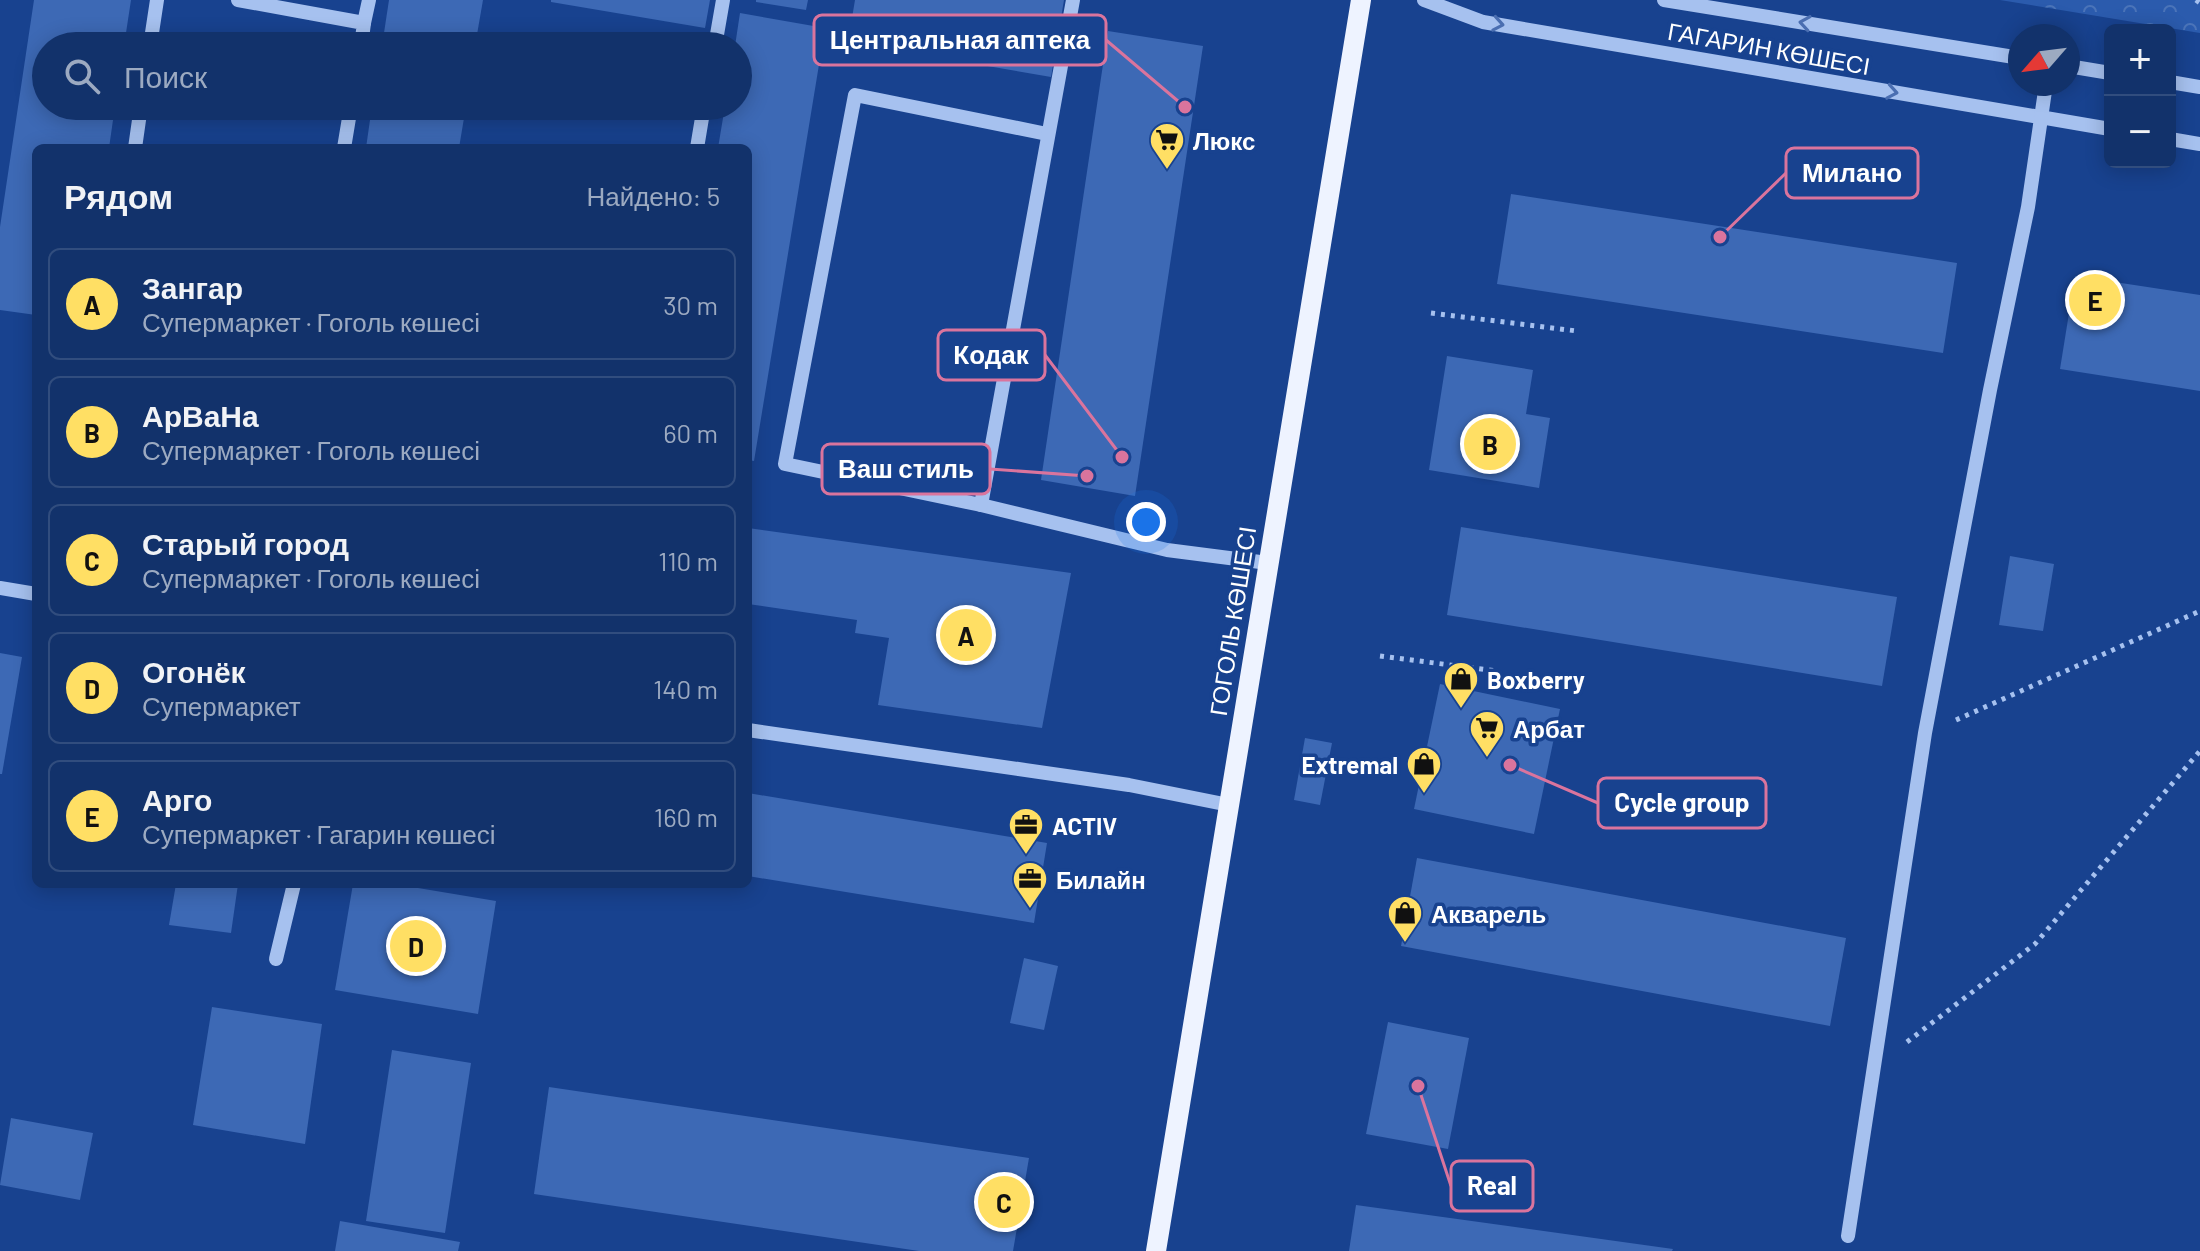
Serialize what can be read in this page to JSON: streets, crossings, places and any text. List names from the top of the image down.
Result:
{
  "streets": {
    "main road": ["ГОГОЛЬ КӨШЕСІ"],
    "street": ["ГАГАРИН КӨШЕСІ"]
  },
  "places": {
    "other": [
      "Центральная аптека",
      "Милано",
      "Кодак",
      "Ваш стиль",
      "Cycle group",
      "Real"
    ],
    "supermarket": ["Люкс", "Арбат"],
    "shop": ["Boxberry", "Extremal", "Акварель"],
    "office": ["ACTIV", "Билайн"]
  },
  "north": "bottom left",
  "page": {
    "map_buttons": ["+", "−"],
    "search": "Поиск",
    "heading": ["Рядом", "Найдено: 5"],
    "list": [
      {
        "mark": "A",
        "name": "Зангар",
        "note": "Супермаркет · Гоголь көшесі",
        "value": "30 m"
      },
      {
        "mark": "B",
        "name": "АрВаНа",
        "note": "Супермаркет · Гоголь көшесі",
        "value": "60 m"
      },
      {
        "mark": "C",
        "name": "Старый город",
        "note": "Супермаркет · Гоголь көшесі",
        "value": "110 m"
      },
      {
        "mark": "D",
        "name": "Огонёк",
        "note": "Супермаркет",
        "value": "140 m"
      },
      {
        "mark": "E",
        "name": "Арго",
        "note": "Супермаркет · Гагарин көшесі",
        "value": "160 m"
      }
    ],
    "pins": [
      "E",
      "B",
      "A",
      "D",
      "C"
    ]
  }
}
